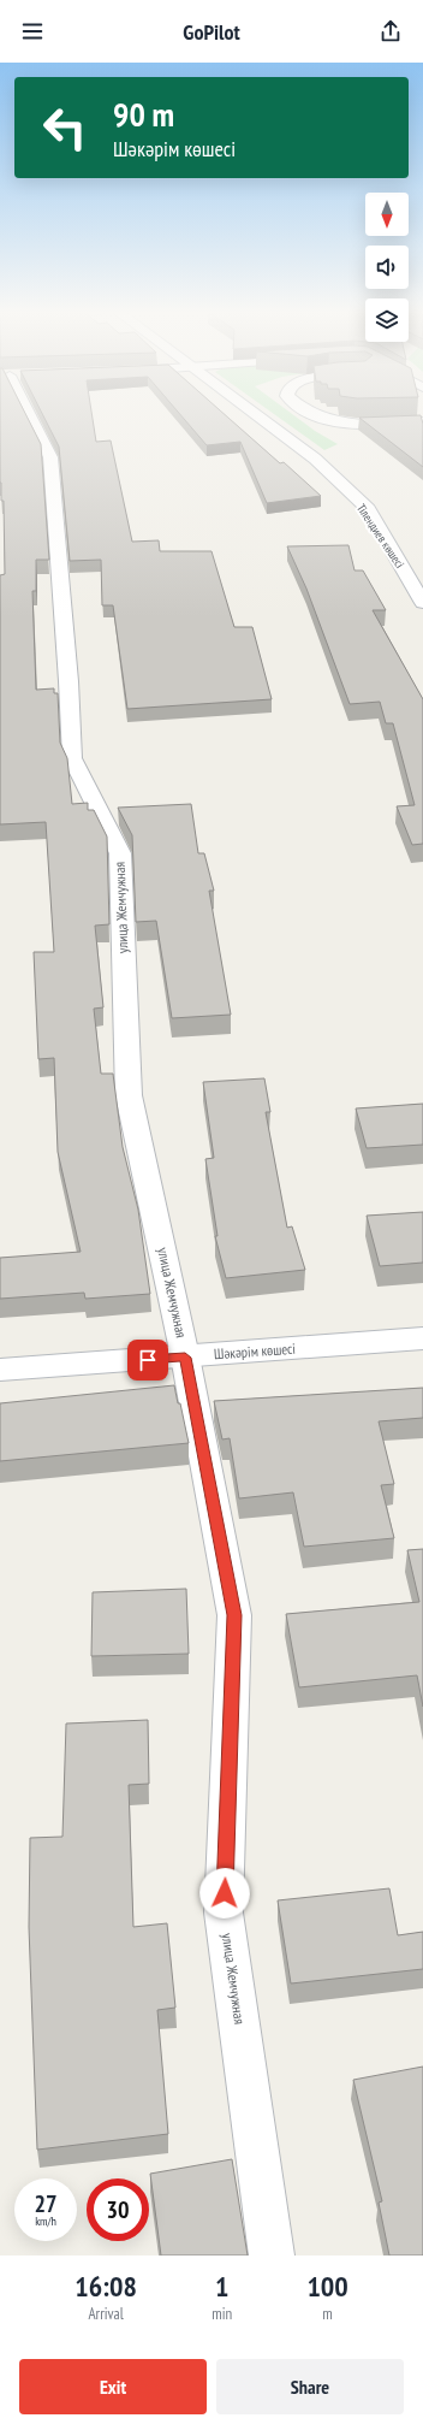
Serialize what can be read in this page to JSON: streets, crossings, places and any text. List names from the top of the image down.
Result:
{
  "streets": {
    "street": ["Тілендиев көшесі", "улица Жемчужная", "Шәкәрім көшесі"]
  },
  "crossings": [
    ["улица Жемчужная", "Шәкәрім көшесі"]
  ],
  "north": "bottom",
  "page": {
    "header": "GoPilot",
    "turn": ["90 m", "Шәкәрім көшесі"],
    "speed": "27 km/h",
    "limit": "30",
    "eta": [
      "16:08",
      "Arrival",
      "1",
      "min",
      "100",
      "m"
    ],
    "buttons": ["Exit", "Share"]
  }
}
